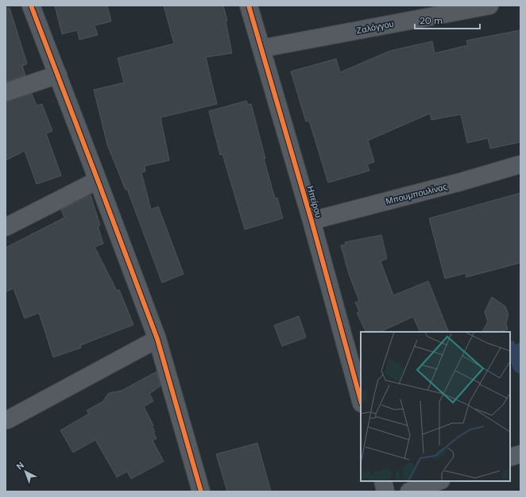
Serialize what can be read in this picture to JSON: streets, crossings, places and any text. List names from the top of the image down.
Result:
{
  "streets": {
    "street": ["Ζαλόγγου", "Μπουμπουλίνας", "Ηπείρου"]
  },
  "crossings": [
    ["Ζαλόγγου", "Ηπείρου"],
    ["Μπουμπουλίνας", "Ηπείρου"]
  ],
  "scale_bar": "20 m",
  "north": "top left"
}
